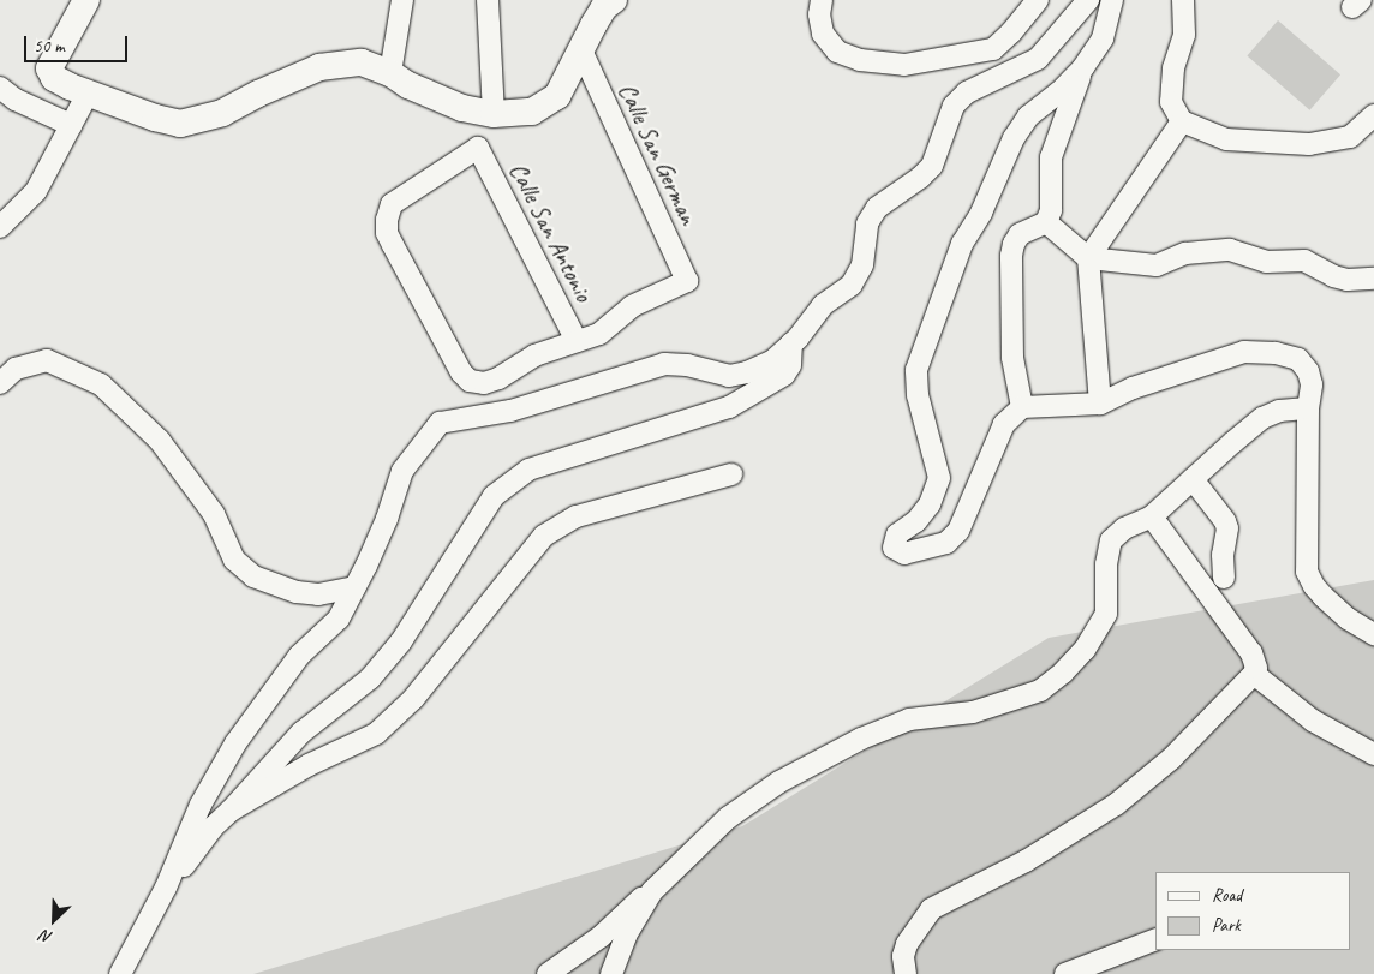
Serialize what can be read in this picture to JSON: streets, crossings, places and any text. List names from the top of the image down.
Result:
{
  "streets": {
    "street": ["Calle San German", "Calle San Antonio"]
  },
  "crossings": [
    ["Calle San German", "Calle San Antonio"]
  ],
  "legend": ["Road", "Park"],
  "scale_bar": "50 m",
  "north": "bottom left"
}
